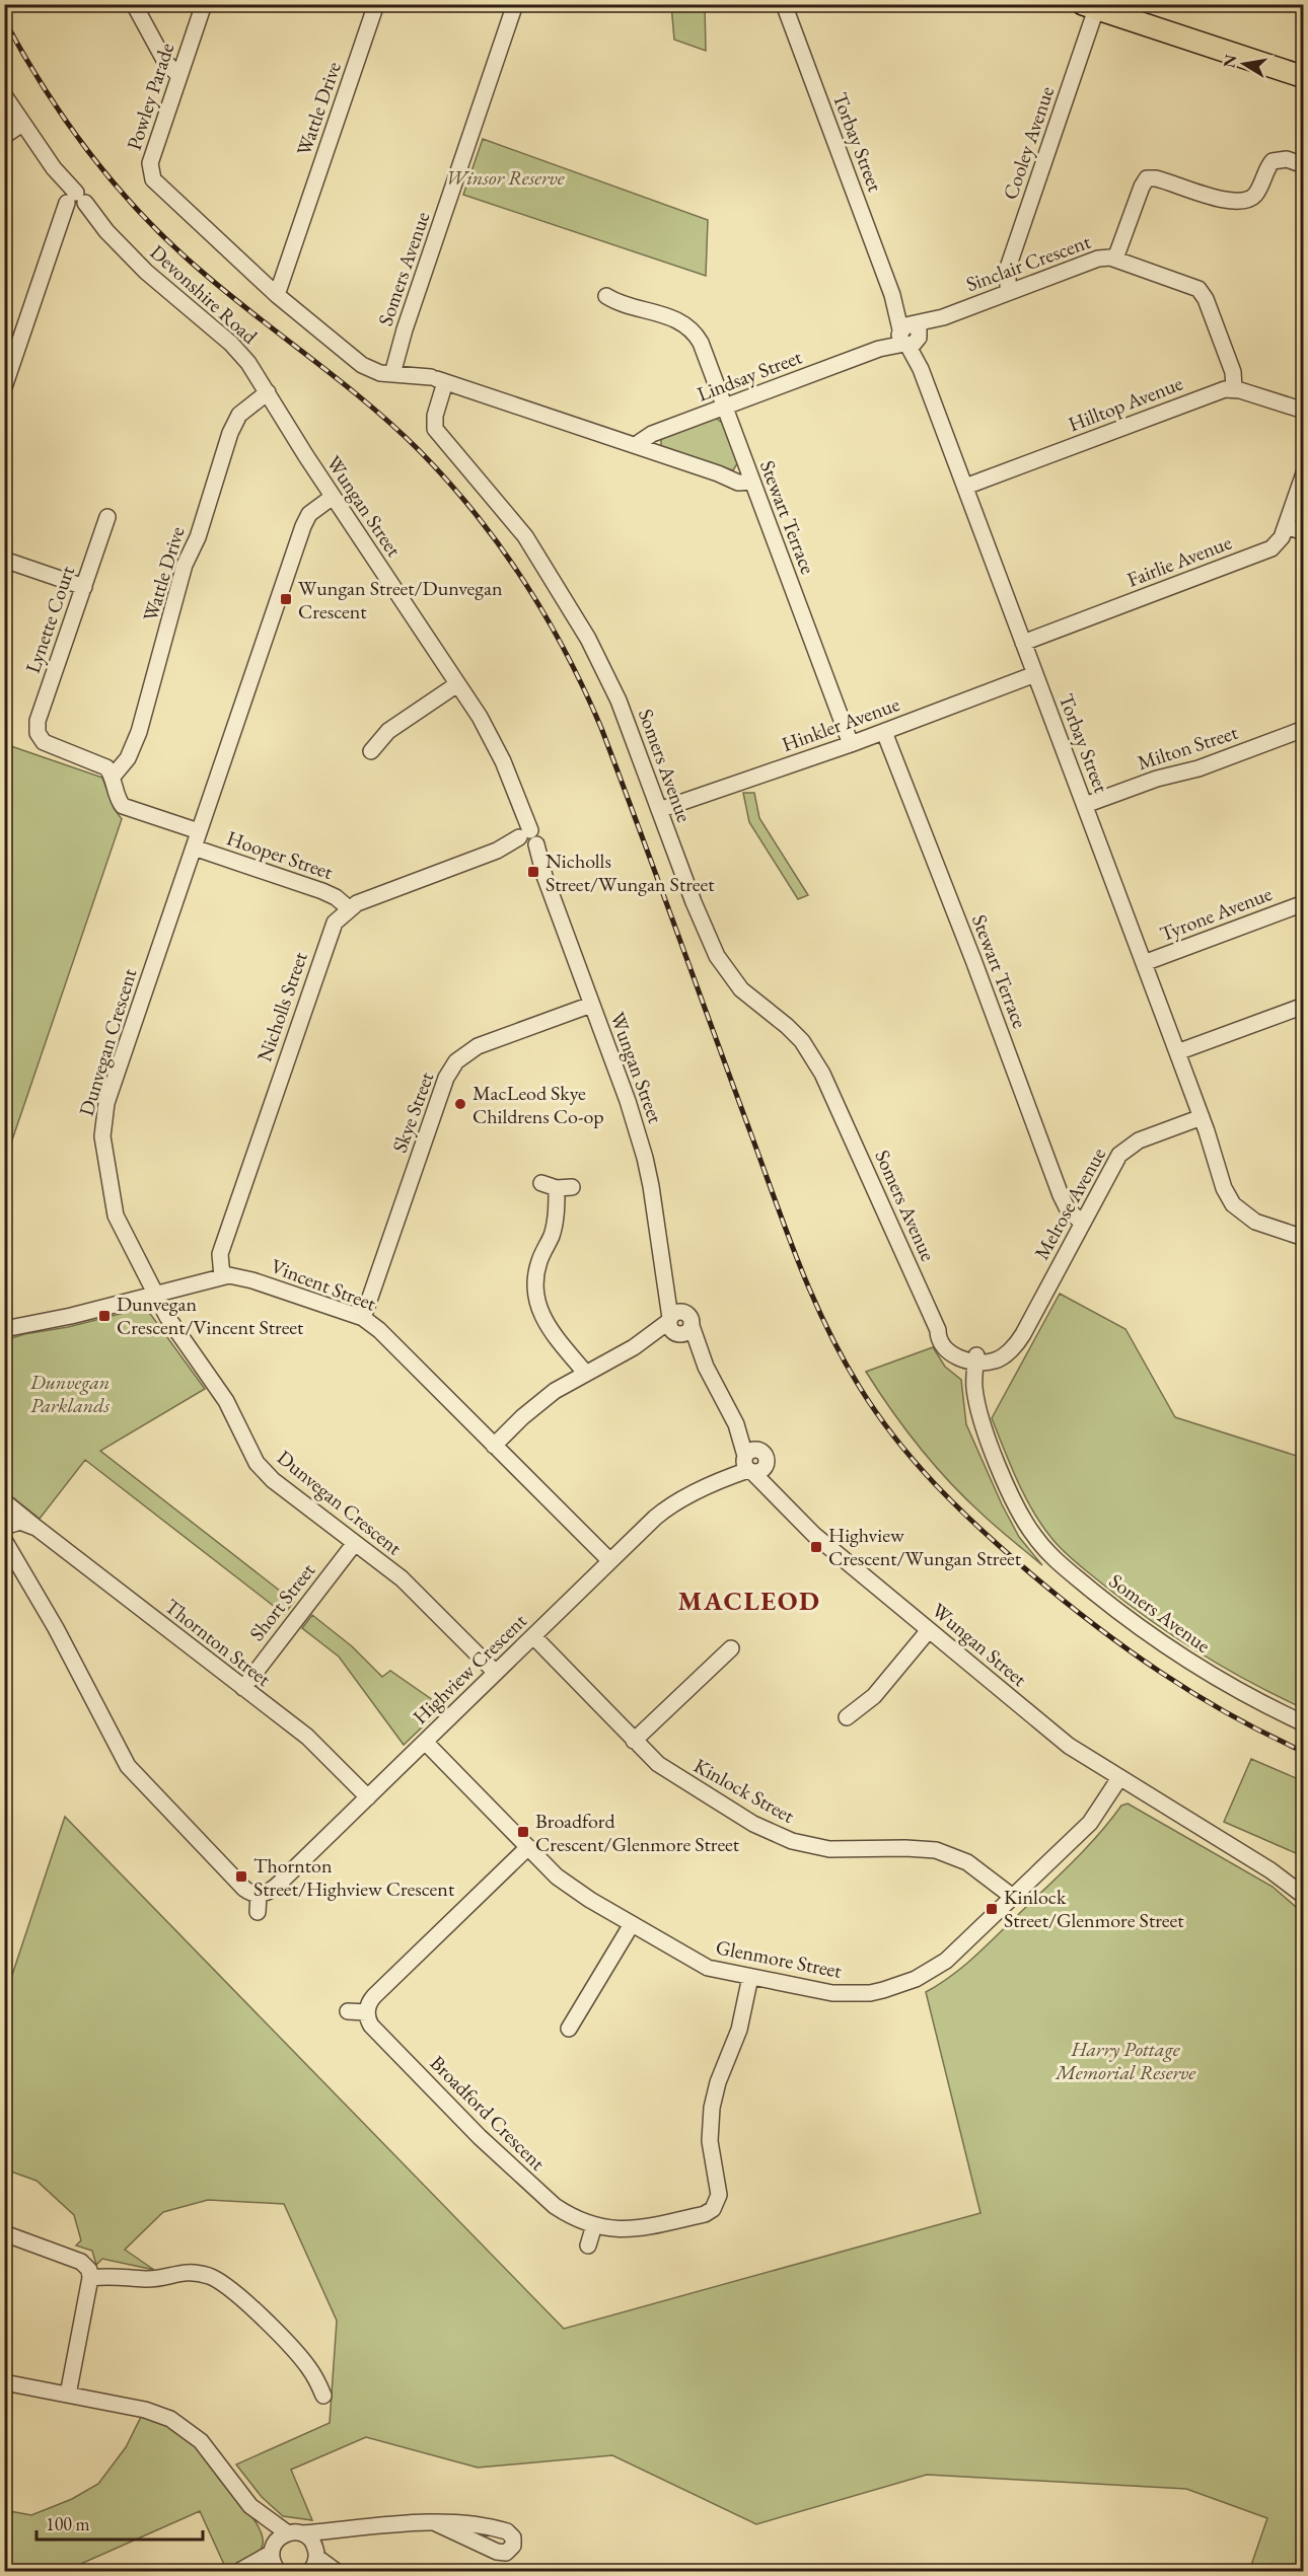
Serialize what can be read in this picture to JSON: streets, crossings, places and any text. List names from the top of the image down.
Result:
{
  "streets": {
    "street": [
      "Powley Parade",
      "Wattle Drive",
      "Torbay Street",
      "Cooley Avenue",
      "Sinclair Crescent",
      "Somers Avenue",
      "Devonshire Road",
      "Lindsay Street",
      "Hilltop Avenue",
      "Wungan Street",
      "Stewart Terrace",
      "Fairlie Avenue",
      "Lynette Court",
      "Hinkler Avenue",
      "Milton Street",
      "Hooper Street",
      "Tyrone Avenue",
      "Nicholls Street",
      "Dunvegan Crescent",
      "Skye Street",
      "Melrose Avenue",
      "Vincent Street",
      "Short Street",
      "Thornton Street",
      "Highview Crescent",
      "Kinlock Street",
      "Glenmore Street",
      "Broadford Crescent"
    ]
  },
  "crossings": [
    ["Powley Parade", "Wattle Drive"],
    ["Wattle Drive", "Devonshire Road"],
    ["Wattle Drive", "Wungan Street"],
    ["Wattle Drive", "Lynette Court"],
    ["Wattle Drive", "Hooper Street"],
    ["Torbay Street", "Sinclair Crescent"],
    ["Torbay Street", "Lindsay Street"],
    ["Torbay Street", "Hilltop Avenue"],
    ["Torbay Street", "Fairlie Avenue"],
    ["Torbay Street", "Hinkler Avenue"],
    ["Torbay Street", "Milton Street"],
    ["Torbay Street", "Tyrone Avenue"],
    ["Torbay Street", "Melrose Avenue"],
    ["Cooley Avenue", "Sinclair Crescent"],
    ["Sinclair Crescent", "Lindsay Street"],
    ["Sinclair Crescent", "Hilltop Avenue"],
    ["Somers Avenue", "Hinkler Avenue"],
    ["Somers Avenue", "Melrose Avenue"],
    ["Devonshire Road", "Wungan Street"],
    ["Lindsay Street", "Stewart Terrace"],
    ["Wungan Street", "Nicholls Street"],
    ["Wungan Street", "Dunvegan Crescent"],
    ["Wungan Street", "Skye Street"],
    ["Wungan Street", "Highview Crescent"],
    ["Wungan Street", "Glenmore Street"],
    ["Stewart Terrace", "Hinkler Avenue"],
    ["Stewart Terrace", "Melrose Avenue"],
    ["Lynette Court", "Hooper Street"],
    ["Hooper Street", "Nicholls Street"],
    ["Hooper Street", "Dunvegan Crescent"],
    ["Nicholls Street", "Vincent Street"],
    ["Dunvegan Crescent", "Vincent Street"],
    ["Dunvegan Crescent", "Short Street"],
    ["Dunvegan Crescent", "Highview Crescent"],
    ["Skye Street", "Vincent Street"],
    ["Vincent Street", "Highview Crescent"],
    ["Short Street", "Thornton Street"],
    ["Thornton Street", "Highview Crescent"],
    ["Highview Crescent", "Kinlock Street"],
    ["Highview Crescent", "Glenmore Street"],
    ["Kinlock Street", "Glenmore Street"],
    ["Glenmore Street", "Broadford Crescent"]
  ],
  "districts": ["MACLEOD"],
  "parks": ["Winsor Reserve", "Dunvegan Parklands", "Harry Pottage Memorial Reserve"],
  "places": {
    "transit": [
      "Wungan Street/Dunvegan Crescent",
      "Nicholls Street/Wungan Street",
      "Dunvegan Crescent/Vincent Street",
      "Highview Crescent/Wungan Street",
      "Broadford Crescent/Glenmore Street",
      "Thornton Street/Highview Crescent",
      "Kinlock Street/Glenmore Street"
    ],
    "other": ["MacLeod Skye Childrens Co-op"]
  },
  "scale_bar": "100 m",
  "north": "left"
}
